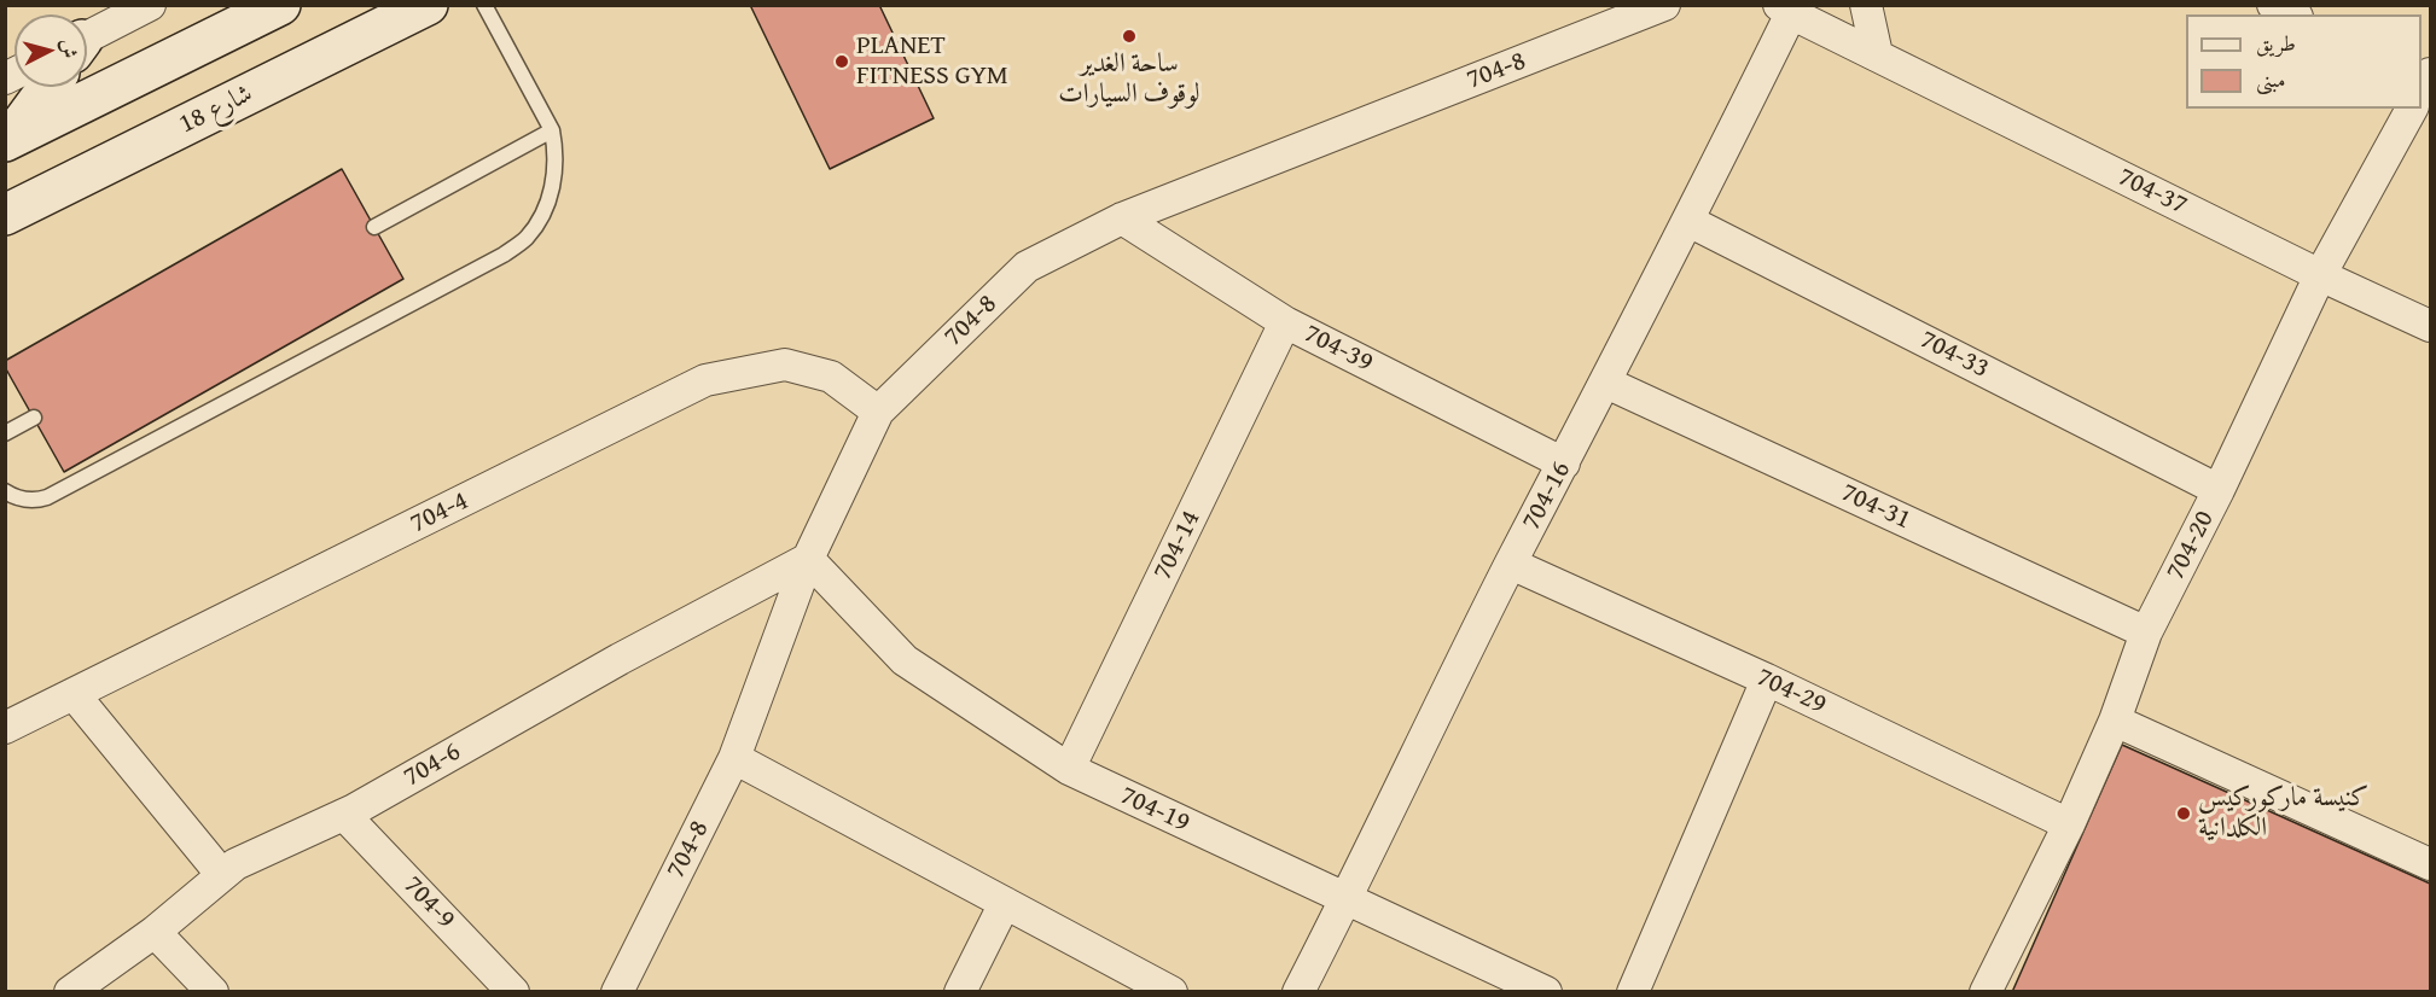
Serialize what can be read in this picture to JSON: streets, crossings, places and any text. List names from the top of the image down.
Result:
{
  "streets": {
    "street": [
      "704-8",
      "شارع 18",
      "704-37",
      "704-39",
      "704-33",
      "704-16",
      "704-31",
      "704-4",
      "704-14",
      "704-20",
      "704-29",
      "704-6",
      "704-19",
      "704-9"
    ]
  },
  "crossings": [
    ["704-8", "704-39"],
    ["704-8", "704-4"],
    ["704-8", "704-6"],
    ["704-8", "704-19"],
    ["704-37", "704-16"],
    ["704-37", "704-20"],
    ["704-39", "704-16"],
    ["704-39", "704-14"],
    ["704-33", "704-16"],
    ["704-33", "704-20"],
    ["704-16", "704-31"],
    ["704-16", "704-29"],
    ["704-16", "704-19"],
    ["704-31", "704-20"],
    ["704-14", "704-19"],
    ["704-20", "704-29"],
    ["704-6", "704-19"],
    ["704-6", "704-9"]
  ],
  "places": ["ساحة الغدير لوقوف السيارات", "PLANET FITNESS GYM", "كنيسة ماركوركيس الكلدانية"],
  "legend": ["طريق", "مبنى"],
  "north": "right"
}
